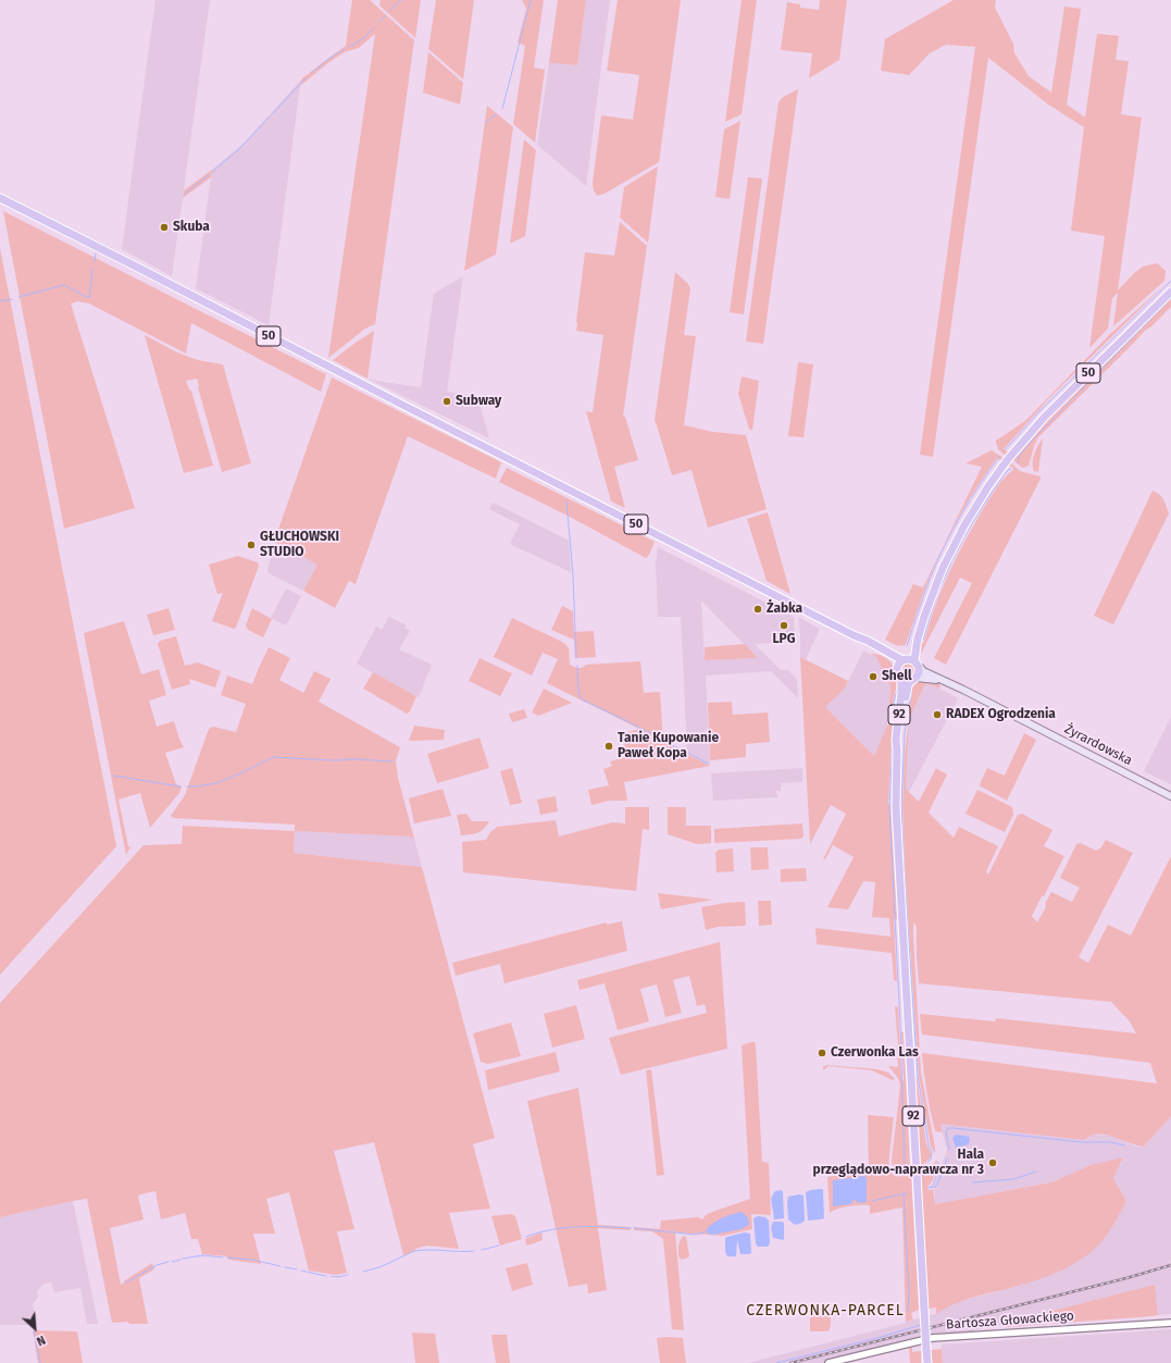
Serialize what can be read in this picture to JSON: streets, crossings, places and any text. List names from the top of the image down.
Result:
{
  "streets": {
    "main road": ["50", "92", "Żyrardowska"],
    "street": ["Bartosza Głowackiego"]
  },
  "crossings": [
    ["50", "92"],
    ["50", "Żyrardowska"],
    ["92", "Żyrardowska"]
  ],
  "districts": ["CZERWONKA-PARCEL"],
  "places": [
    "Skuba",
    "Subway",
    "GŁUCHOWSKI STUDIO",
    "Żabka",
    "LPG",
    "Shell",
    "RADEX Ogrodzenia",
    "Tanie Kupowanie Paweł Kopa",
    "Czerwonka Las",
    "Hala przeglądowo-naprawcza nr 3"
  ],
  "north": "bottom right"
}
